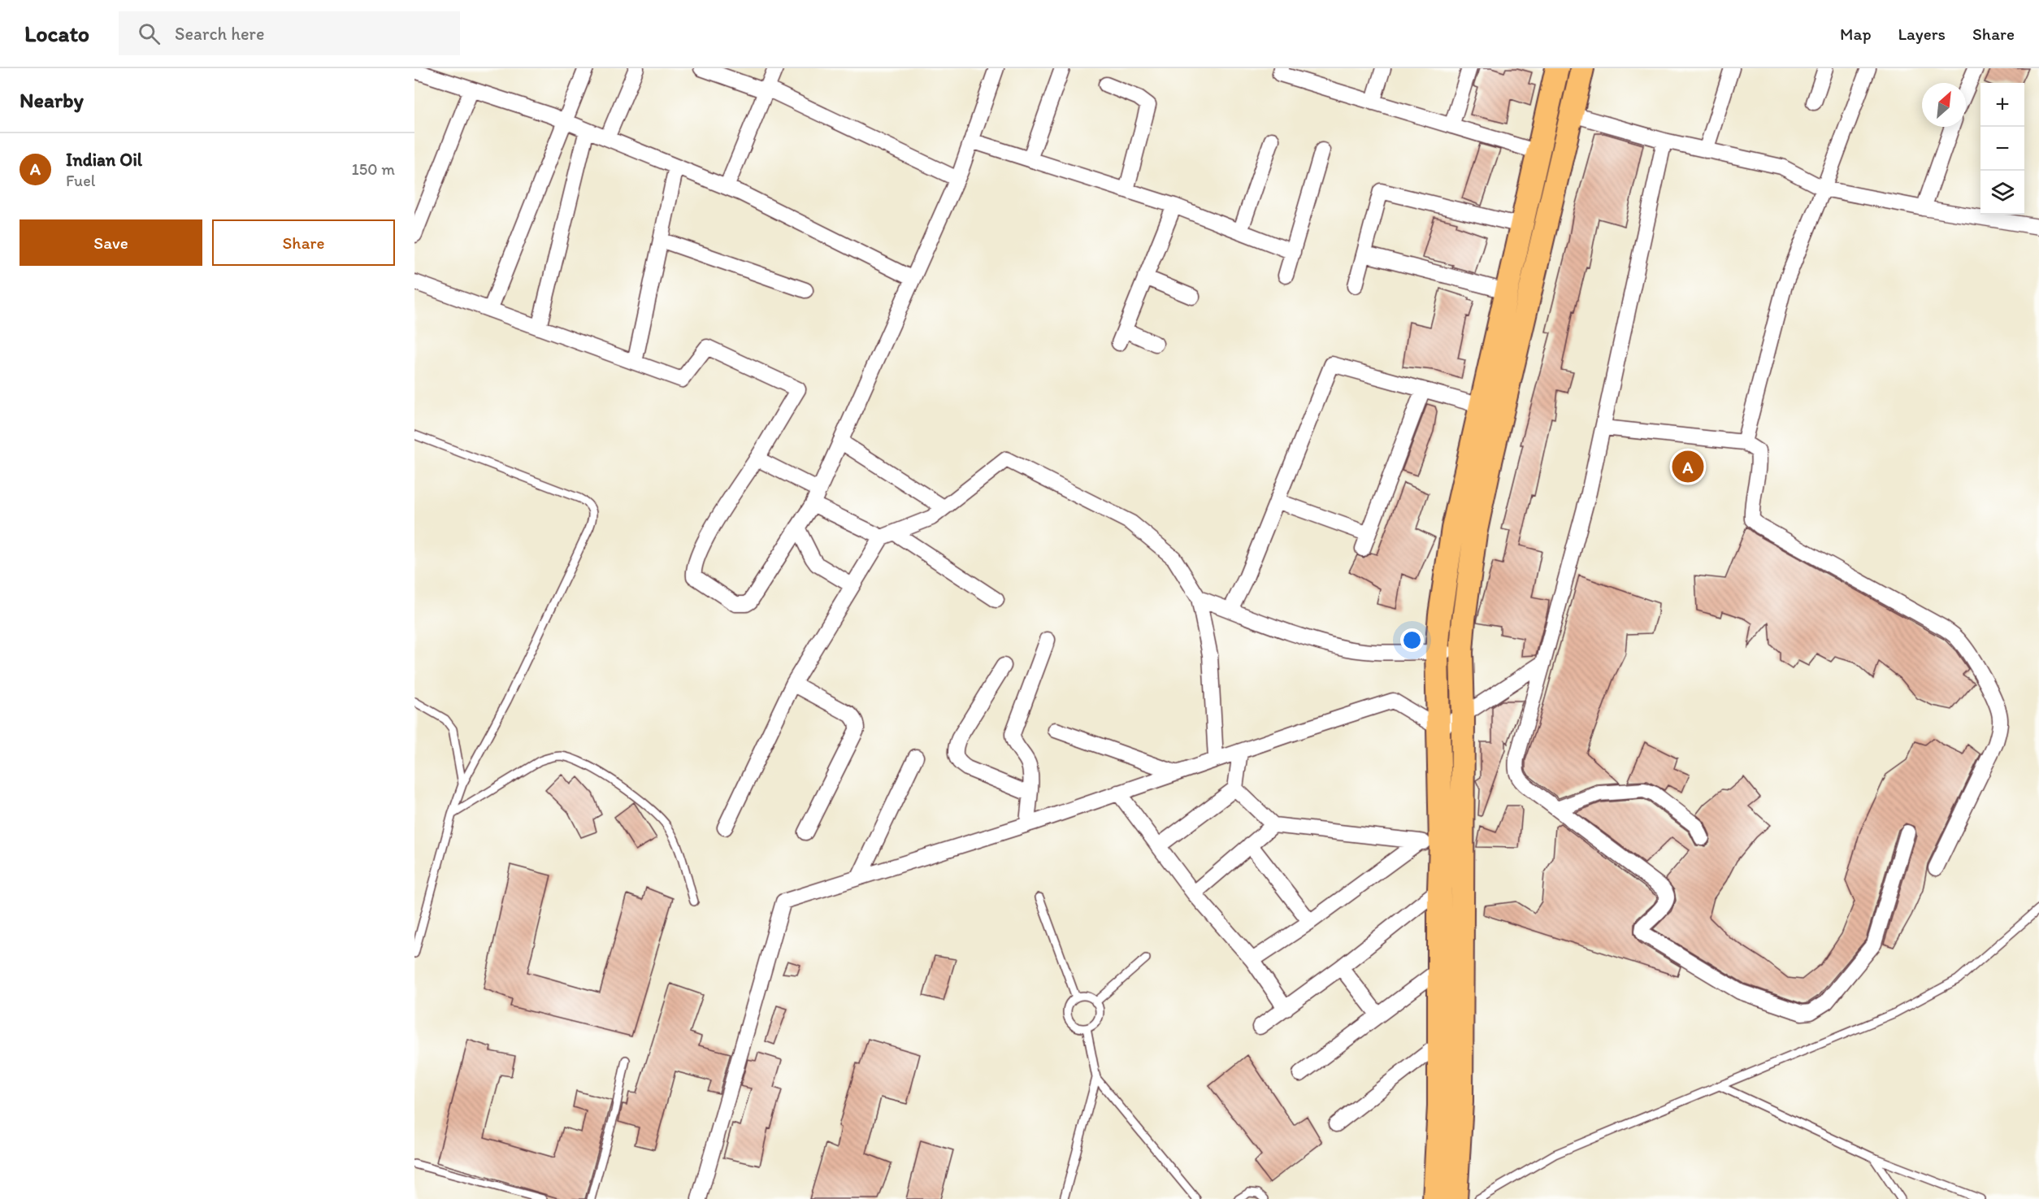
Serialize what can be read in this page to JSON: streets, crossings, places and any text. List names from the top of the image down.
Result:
{
  "north": "top right",
  "page": {
    "header": "Locato",
    "search": "Search here",
    "nav": ["Map", "Layers", "Share"],
    "heading": "Nearby",
    "map_buttons": ["+", "−"],
    "list": [
      {
        "mark": "A",
        "name": "Indian Oil",
        "note": "Fuel",
        "value": "150 m"
      }
    ],
    "buttons": ["Save", "Share"],
    "pins": "A"
  }
}
